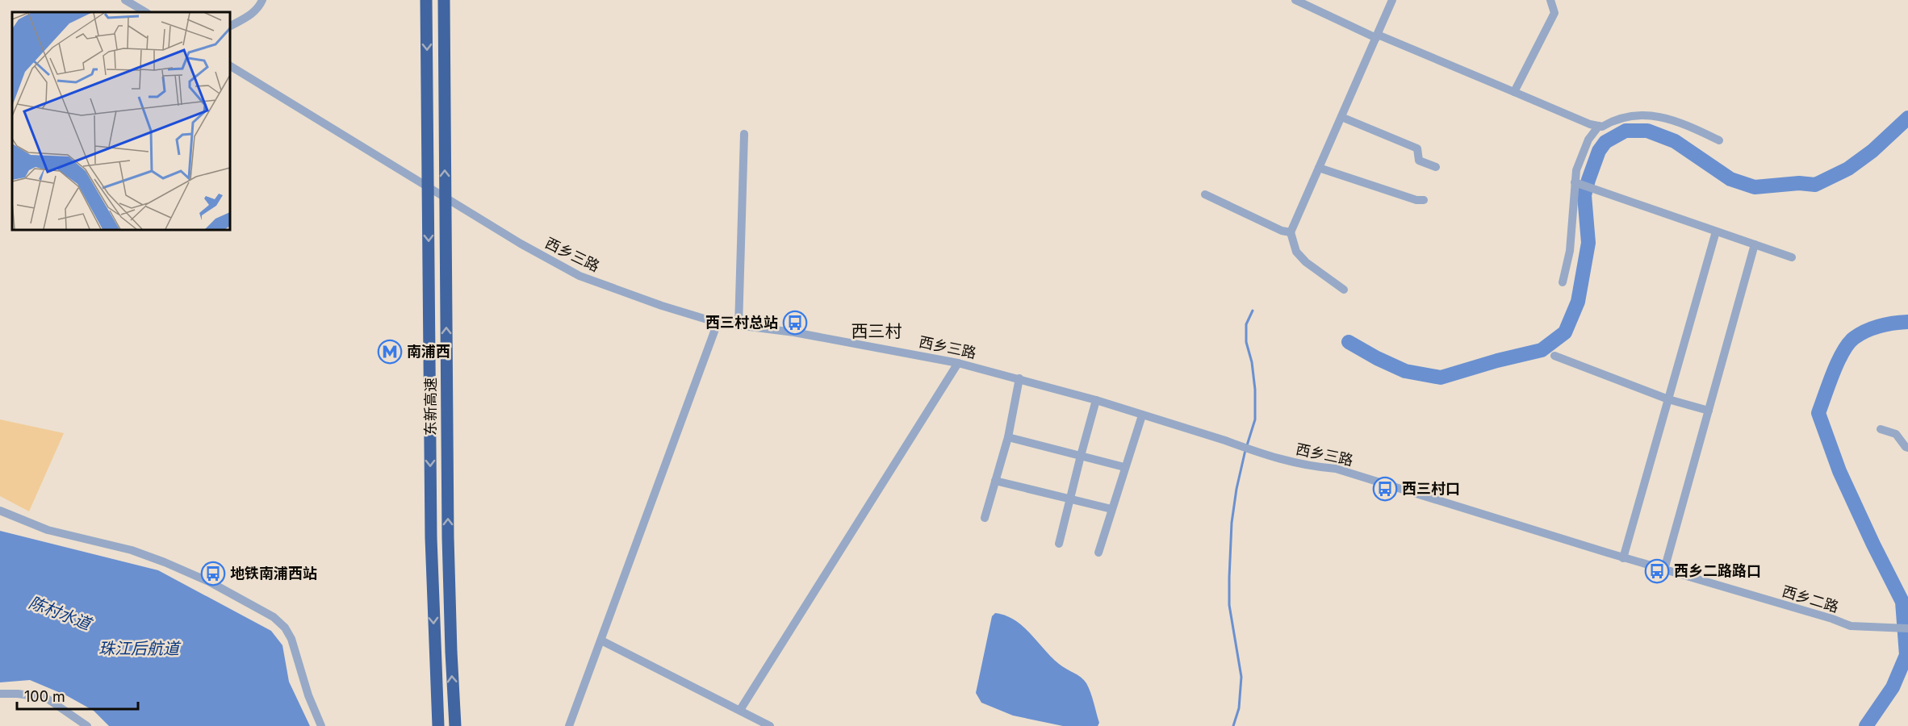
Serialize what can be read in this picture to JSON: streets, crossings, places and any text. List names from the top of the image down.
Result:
{
  "streets": {
    "highway": ["东新高速"],
    "street": ["西乡三路", "西乡二路"]
  },
  "crossings": [
    ["西乡三路", "西乡二路"]
  ],
  "districts": ["西三村"],
  "water": ["陈村水道", "珠江后航道"],
  "places": {
    "bus stop": [
      "西三村总站",
      "西三村口",
      "西乡二路路口",
      "地铁南浦西站"
    ],
    "metro station": ["南浦西"]
  },
  "scale_bar": "100 m"
}
